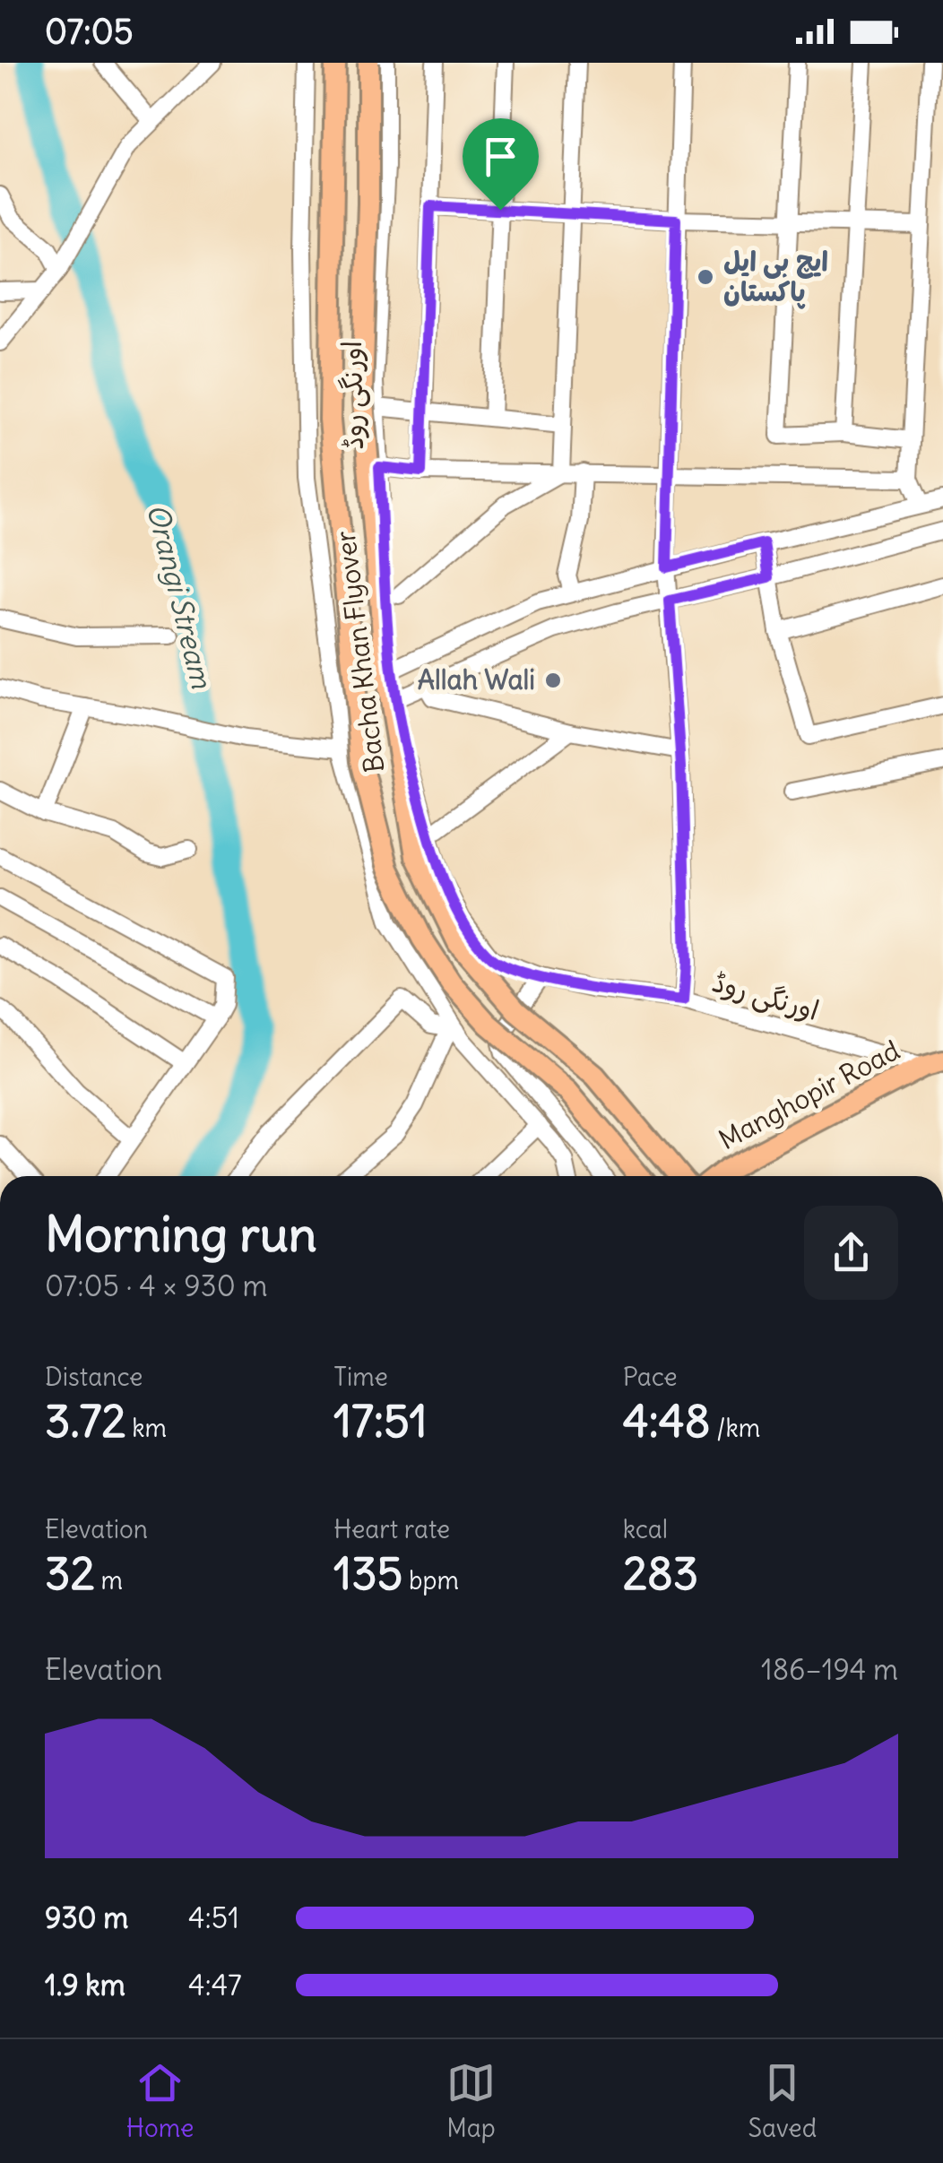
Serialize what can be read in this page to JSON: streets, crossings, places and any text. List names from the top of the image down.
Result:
{
  "streets": {
    "main road": ["Bacha Khan Flyover", "Manghopir Road"],
    "street": ["اورنگی روڈ"]
  },
  "crossings": [
    ["اورنگی روڈ", "Manghopir Road"]
  ],
  "water": ["Orangi Stream"],
  "places": ["ایچ بی ایل پاکستان", "Allah Wali"],
  "page": {
    "status": "07:05",
    "heading": ["Morning run", "07:05 · 4 × 930 m"],
    "stats": [
      ["Distance", "3.72 km"],
      ["Time", "17:51"],
      ["Pace", "4:48 /km"],
      ["Elevation", "32 m"],
      ["Heart rate", "135 bpm"],
      ["kcal", "283"]
    ],
    "chart": ["Elevation", "186–194 m"],
    "list": [
      {
        "name": "930 m",
        "note": "4:51"
      },
      {
        "name": "1.9 km",
        "note": "4:47"
      }
    ],
    "tabs": ["Home", "Map", "Saved"]
  }
}
